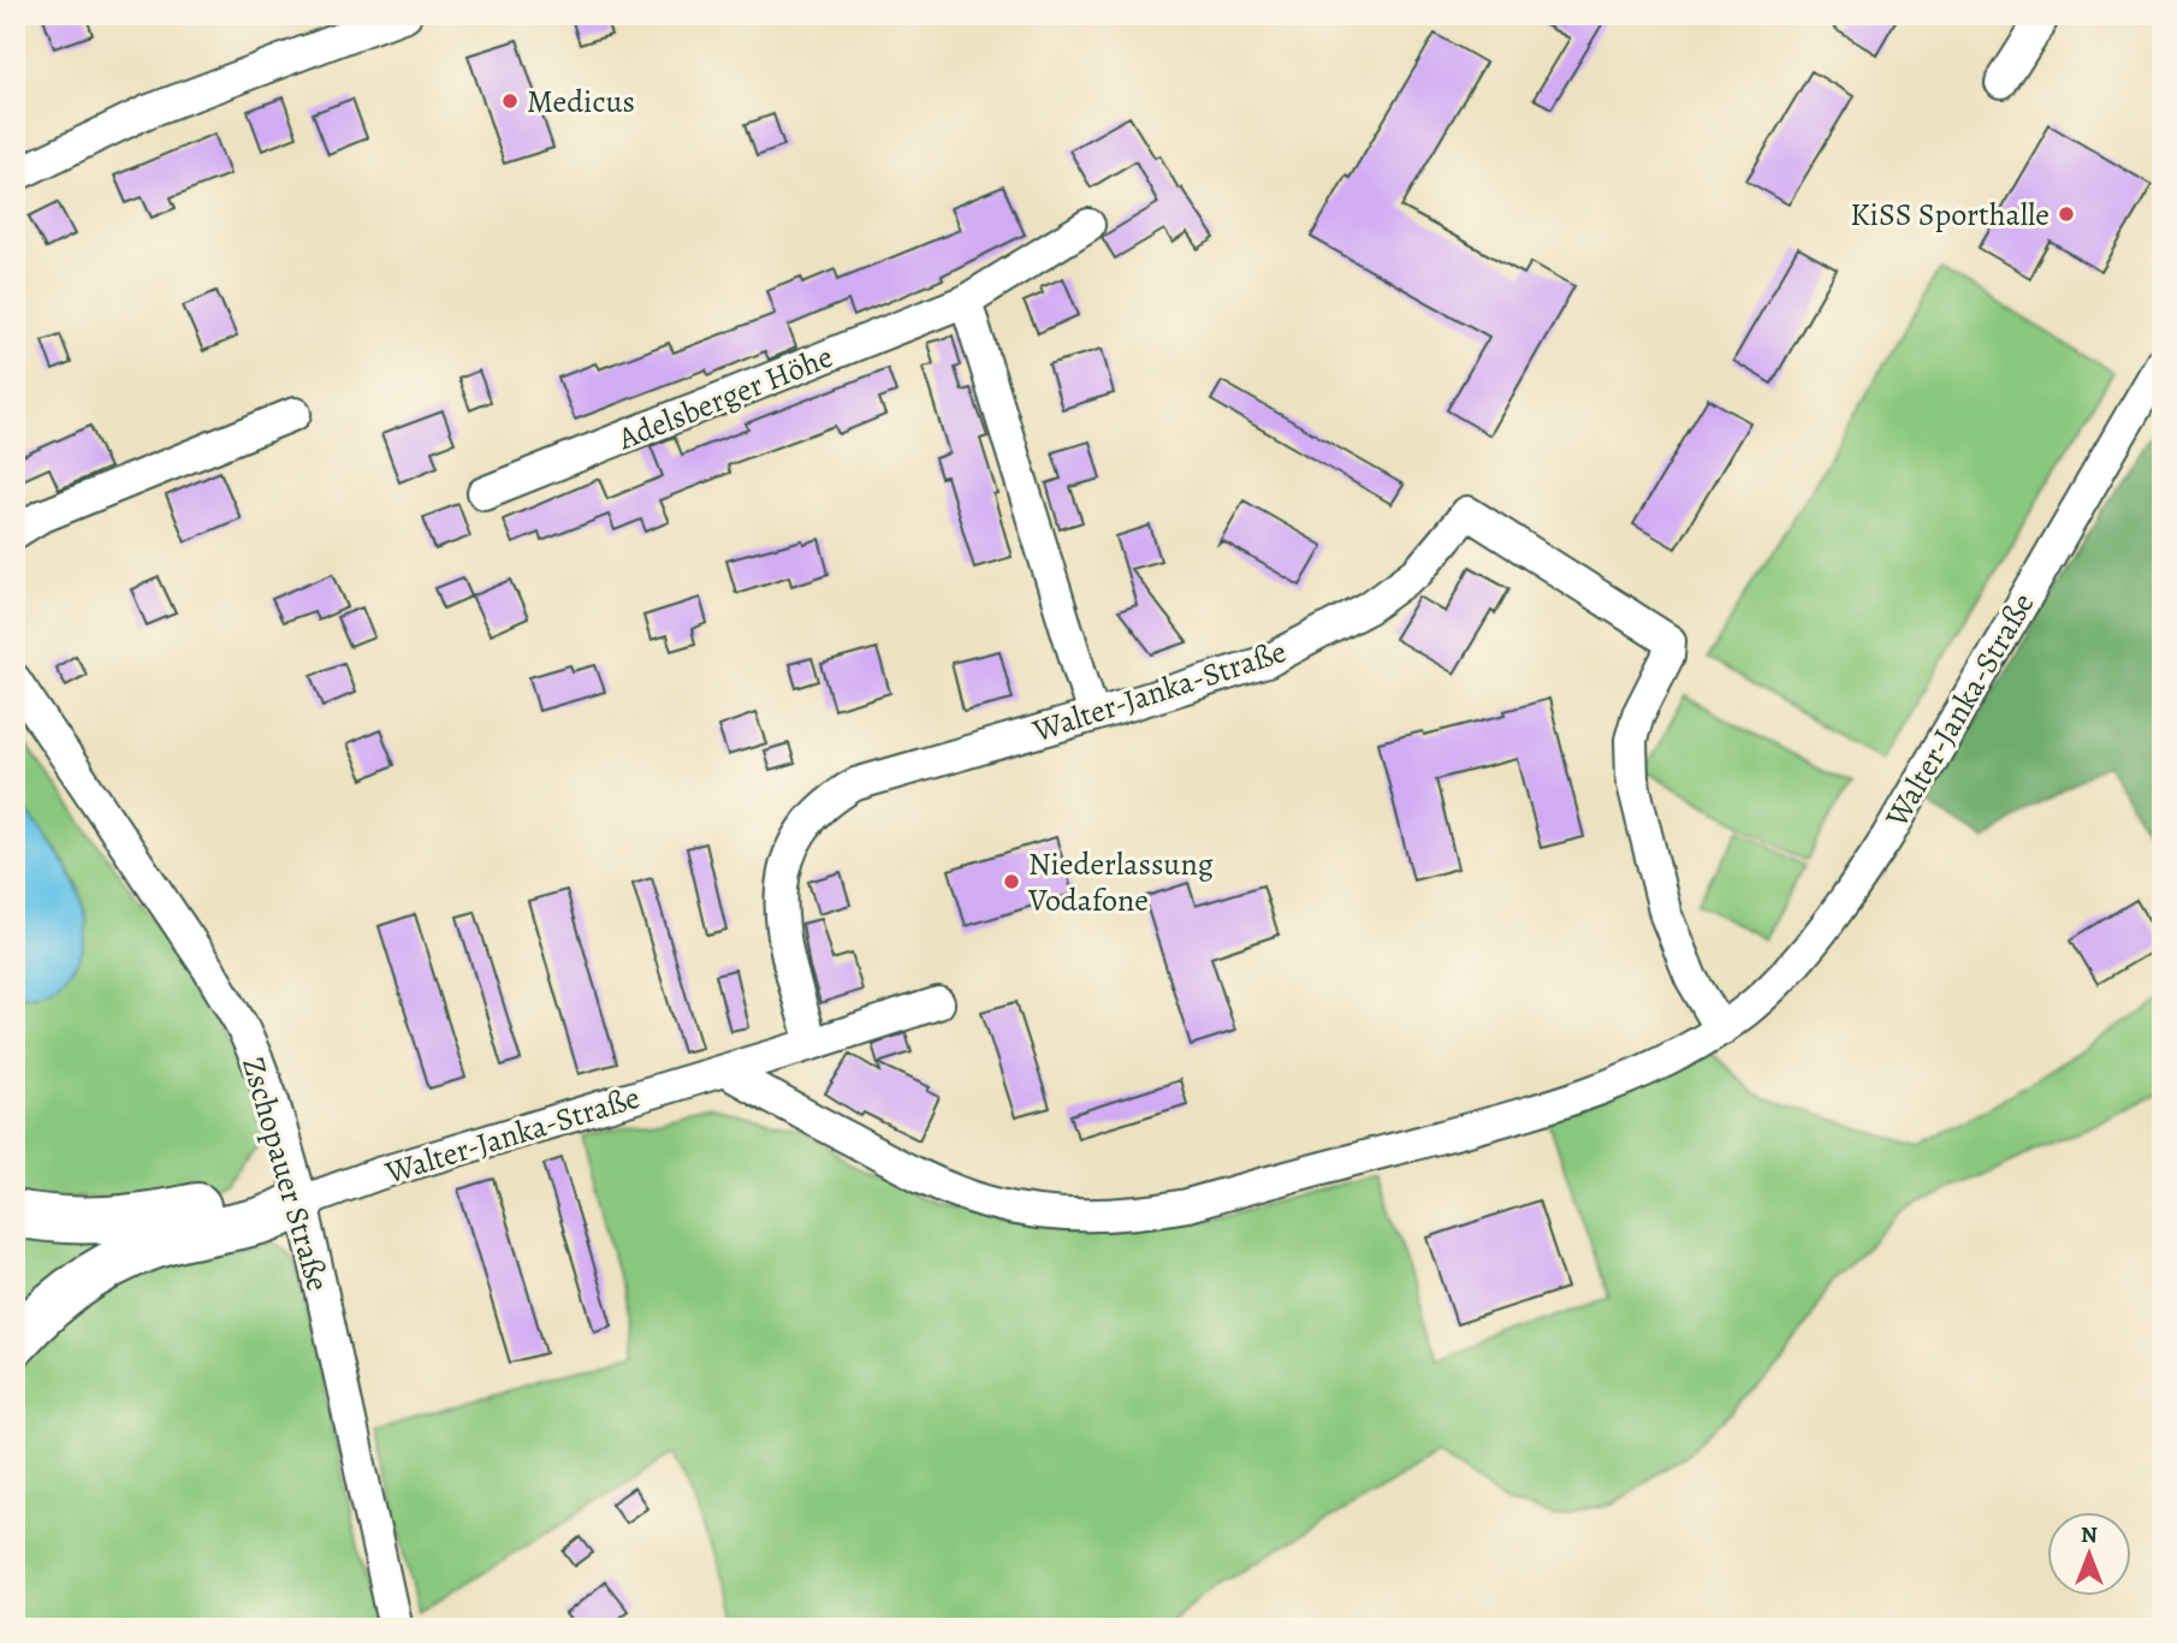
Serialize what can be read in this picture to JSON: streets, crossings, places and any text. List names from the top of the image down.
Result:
{
  "streets": {
    "street": ["Adelsberger Höhe", "Walter-Janka-Straße", "Zschopauer Straße"]
  },
  "crossings": [
    ["Walter-Janka-Straße", "Zschopauer Straße"]
  ],
  "places": ["Medicus", "KiSS Sporthalle", "Niederlassung Vodafone"],
  "north": "top"
}
